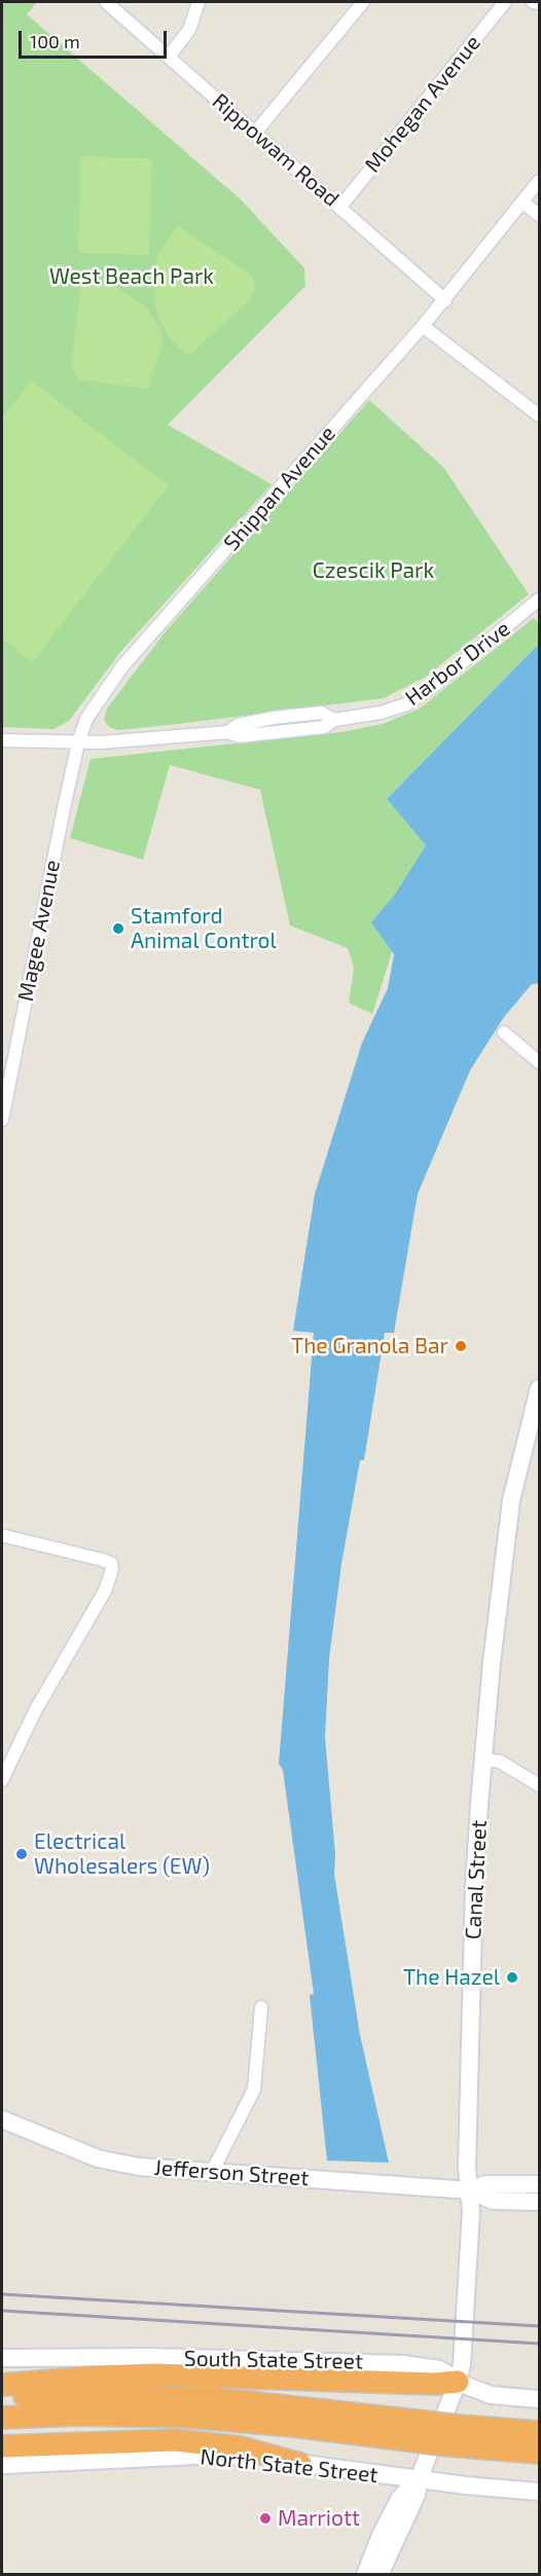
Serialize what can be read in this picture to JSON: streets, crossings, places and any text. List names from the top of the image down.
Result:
{
  "streets": {
    "street": [
      "Mohegan Avenue",
      "Rippowam Road",
      "Shippan Avenue",
      "Harbor Drive",
      "Magee Avenue",
      "Canal Street",
      "Jefferson Street",
      "South State Street",
      "North State Street"
    ]
  },
  "crossings": [
    ["Mohegan Avenue", "Rippowam Road"],
    ["Rippowam Road", "Shippan Avenue"],
    ["Shippan Avenue", "Harbor Drive"],
    ["Shippan Avenue", "Magee Avenue"],
    ["Harbor Drive", "Magee Avenue"],
    ["Canal Street", "Jefferson Street"],
    ["Canal Street", "South State Street"],
    ["Canal Street", "North State Street"]
  ],
  "parks": ["West Beach Park", "Czescik Park"],
  "places": [
    "Stamford Animal Control",
    "The Granola Bar",
    "Electrical Wholesalers (EW)",
    "The Hazel",
    "Marriott"
  ],
  "scale_bar": "100 m"
}
